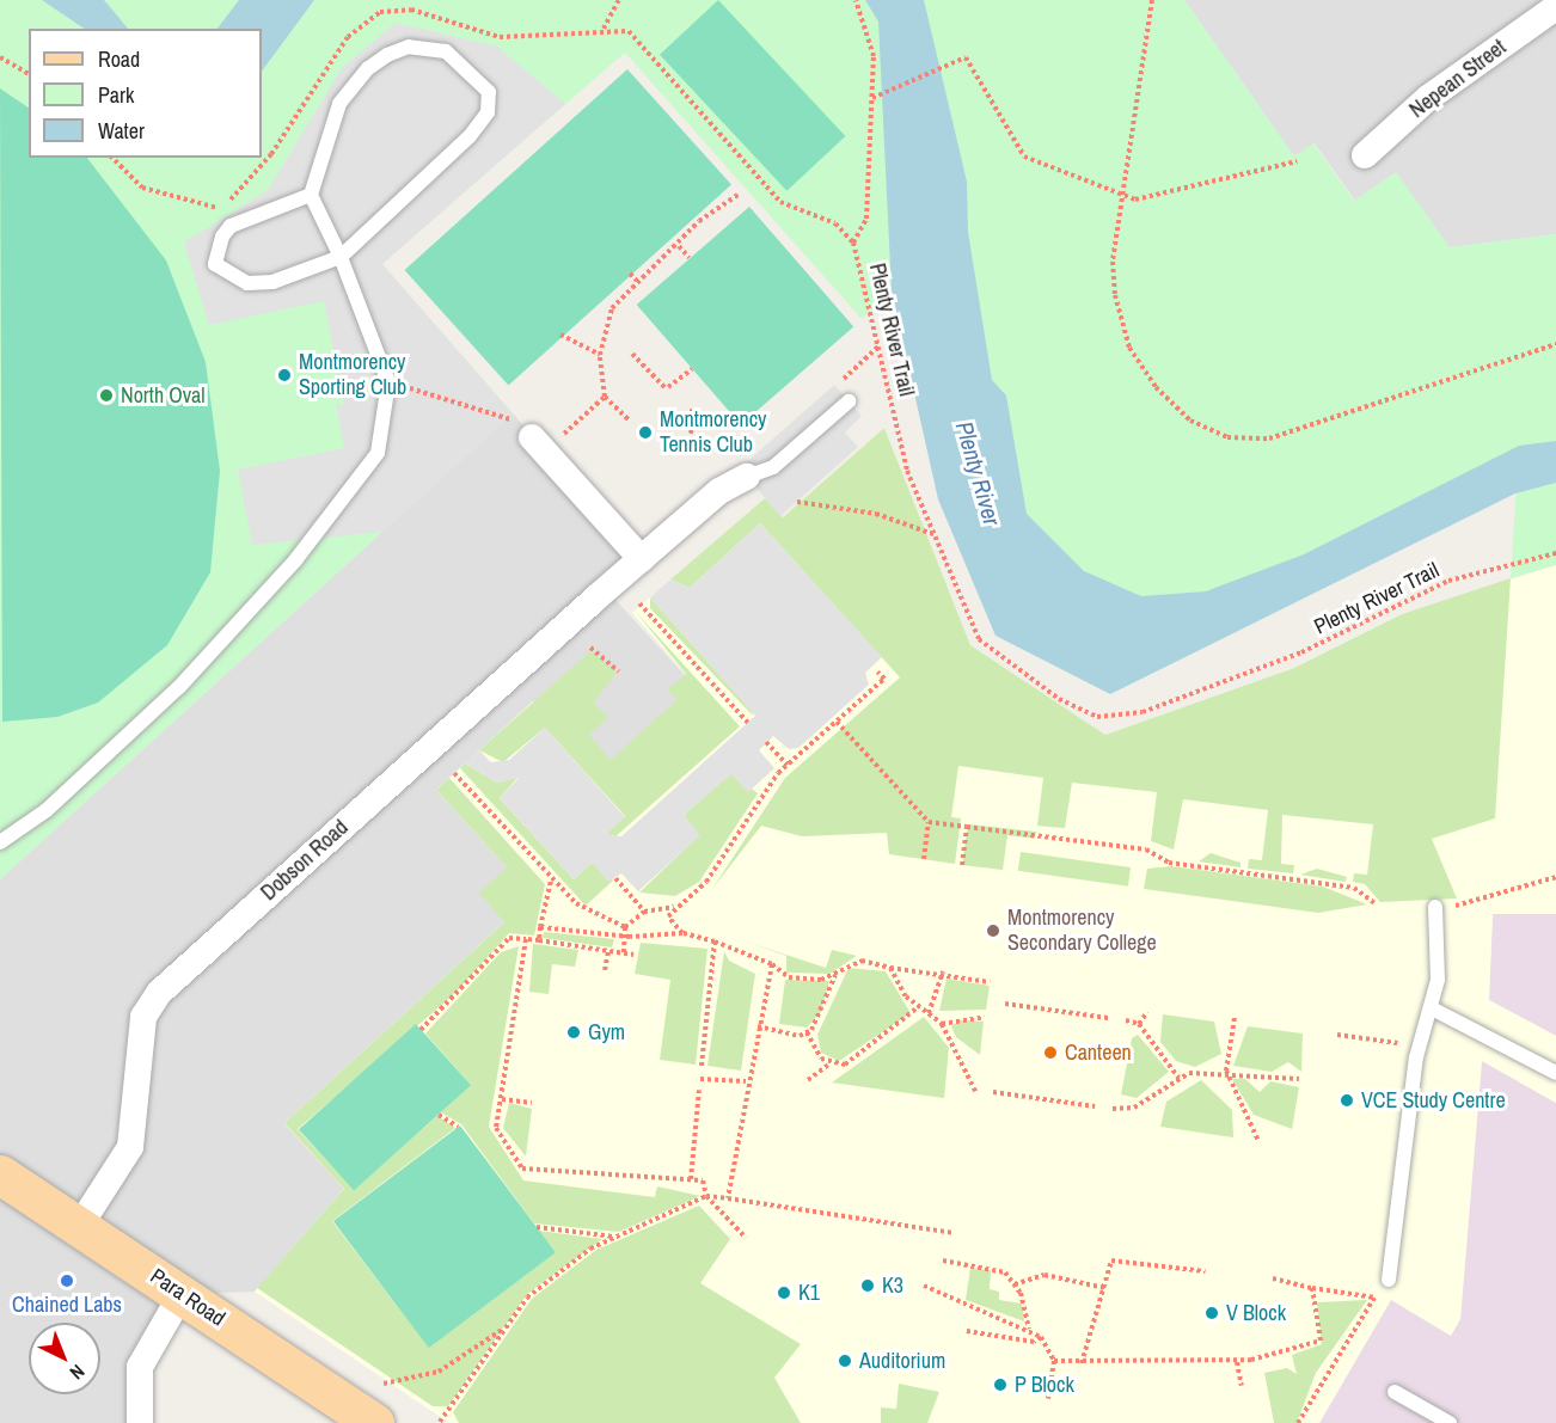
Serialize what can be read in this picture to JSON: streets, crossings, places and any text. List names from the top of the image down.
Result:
{
  "streets": {
    "main road": ["Para Road"],
    "street": ["Nepean Street", "Dobson Road"],
    "path": ["Plenty River Trail"]
  },
  "crossings": [
    ["Dobson Road", "Para Road"]
  ],
  "water": ["Plenty River"],
  "places": [
    "Montmorency Sporting Club",
    "North Oval",
    "Montmorency Tennis Club",
    "Montmorency Secondary College",
    "Gym",
    "Canteen",
    "VCE Study Centre",
    "Chained Labs",
    "K3",
    "K1",
    "V Block",
    "Auditorium",
    "P Block"
  ],
  "legend": ["Road", "Park", "Water"],
  "north": "bottom right"
}
